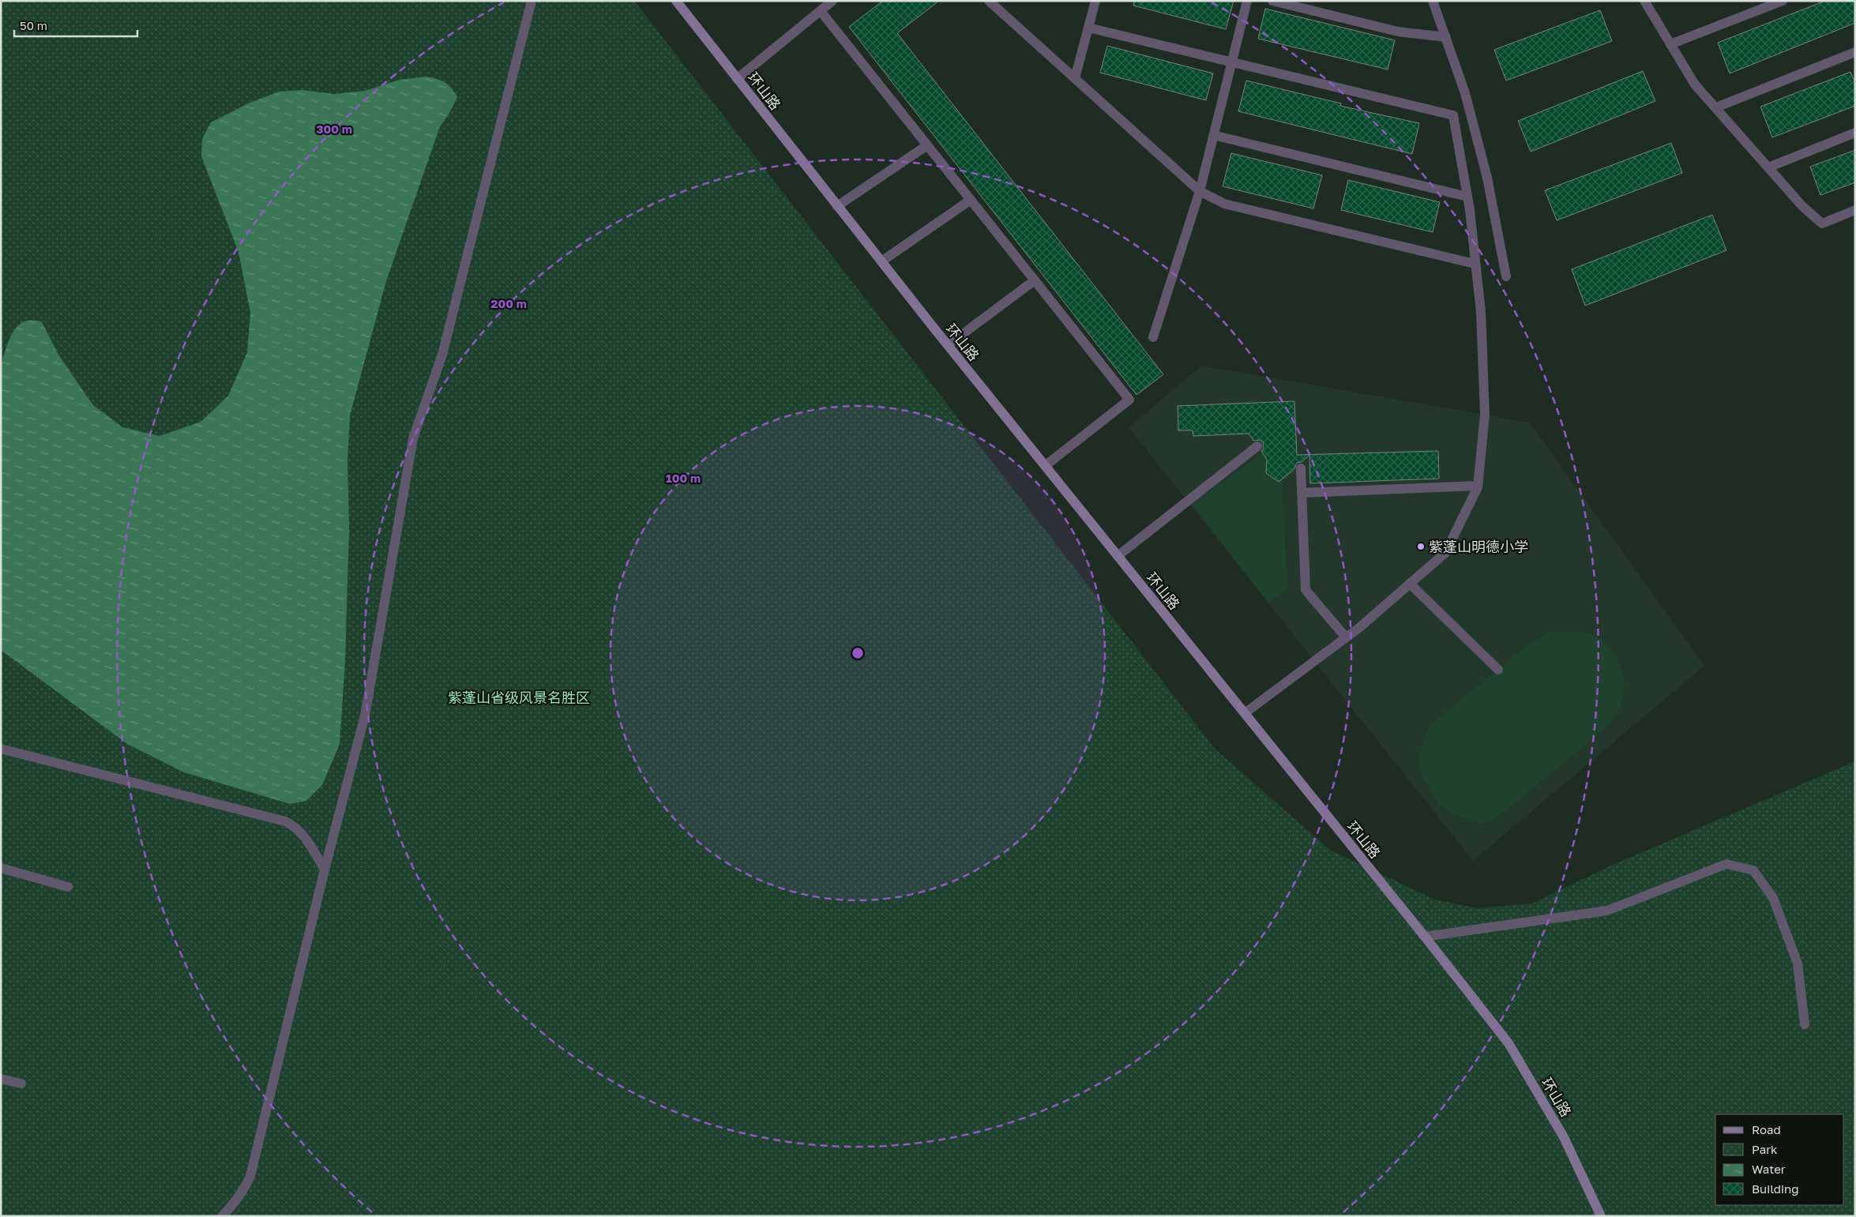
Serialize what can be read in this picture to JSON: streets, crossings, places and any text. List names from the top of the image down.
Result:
{
  "streets": {
    "main road": ["环山路"]
  },
  "parks": ["紫蓬山省级风景名胜区"],
  "places": ["紫蓬山明德小学"],
  "legend": [
    "Road",
    "Park",
    "Water",
    "Building"
  ],
  "scale_bar": "50 m",
  "rings": ["300 m", "200 m", "100 m"]
}
